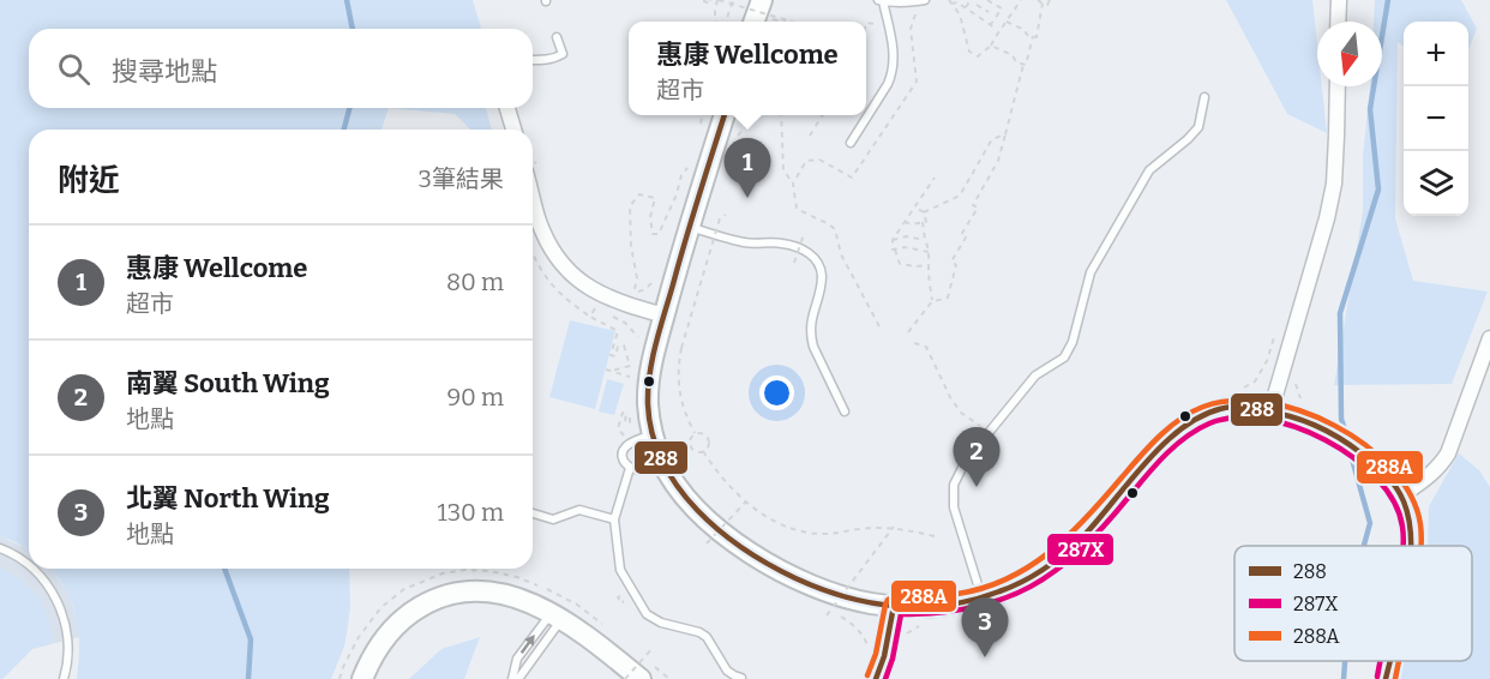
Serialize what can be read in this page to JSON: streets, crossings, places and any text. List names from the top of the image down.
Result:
{
  "lines": ["transit line 288", "transit line 288A", "transit line 287X"],
  "legend": ["288", "287X", "288A"],
  "north": "bottom",
  "page": {
    "map_buttons": ["+", "−"],
    "popup": ["惠康 Wellcome", "超市"],
    "search": "搜尋地點",
    "heading": ["附近", "3筆結果"],
    "pins": ["1", "2", "3"],
    "list": [
      {
        "mark": "1",
        "name": "惠康 Wellcome",
        "note": "超市",
        "value": "80 m"
      },
      {
        "mark": "2",
        "name": "南翼 South Wing",
        "note": "地點",
        "value": "90 m"
      },
      {
        "mark": "3",
        "name": "北翼 North Wing",
        "note": "地點",
        "value": "130 m"
      }
    ]
  }
}
